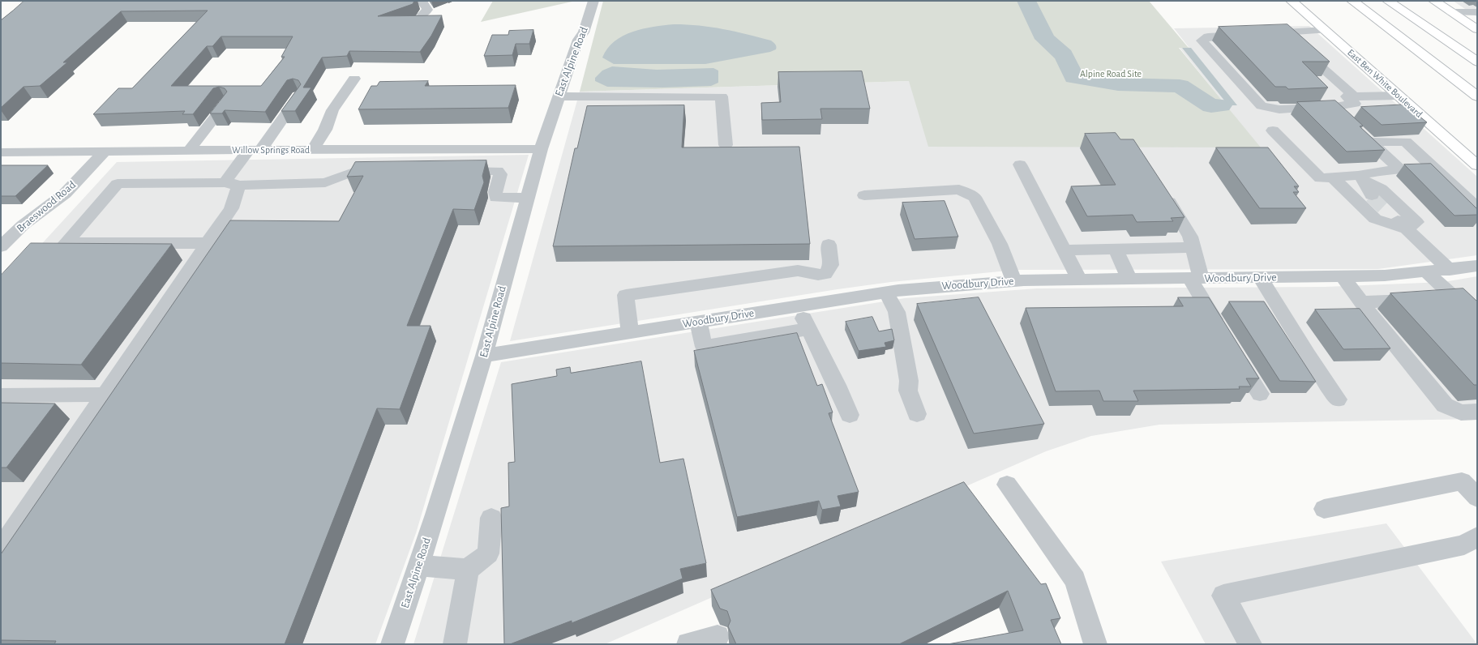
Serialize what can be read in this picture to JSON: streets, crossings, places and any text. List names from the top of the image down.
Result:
{
  "streets": {
    "main road": ["East Ben White Boulevard"],
    "street": [
      "East Alpine Road",
      "Willow Springs Road",
      "Braeswood Road",
      "Woodbury Drive"
    ]
  },
  "crossings": [
    ["East Alpine Road", "Willow Springs Road"],
    ["East Alpine Road", "Woodbury Drive"],
    ["Willow Springs Road", "Braeswood Road"]
  ],
  "parks": ["Alpine Road Site"]
}
